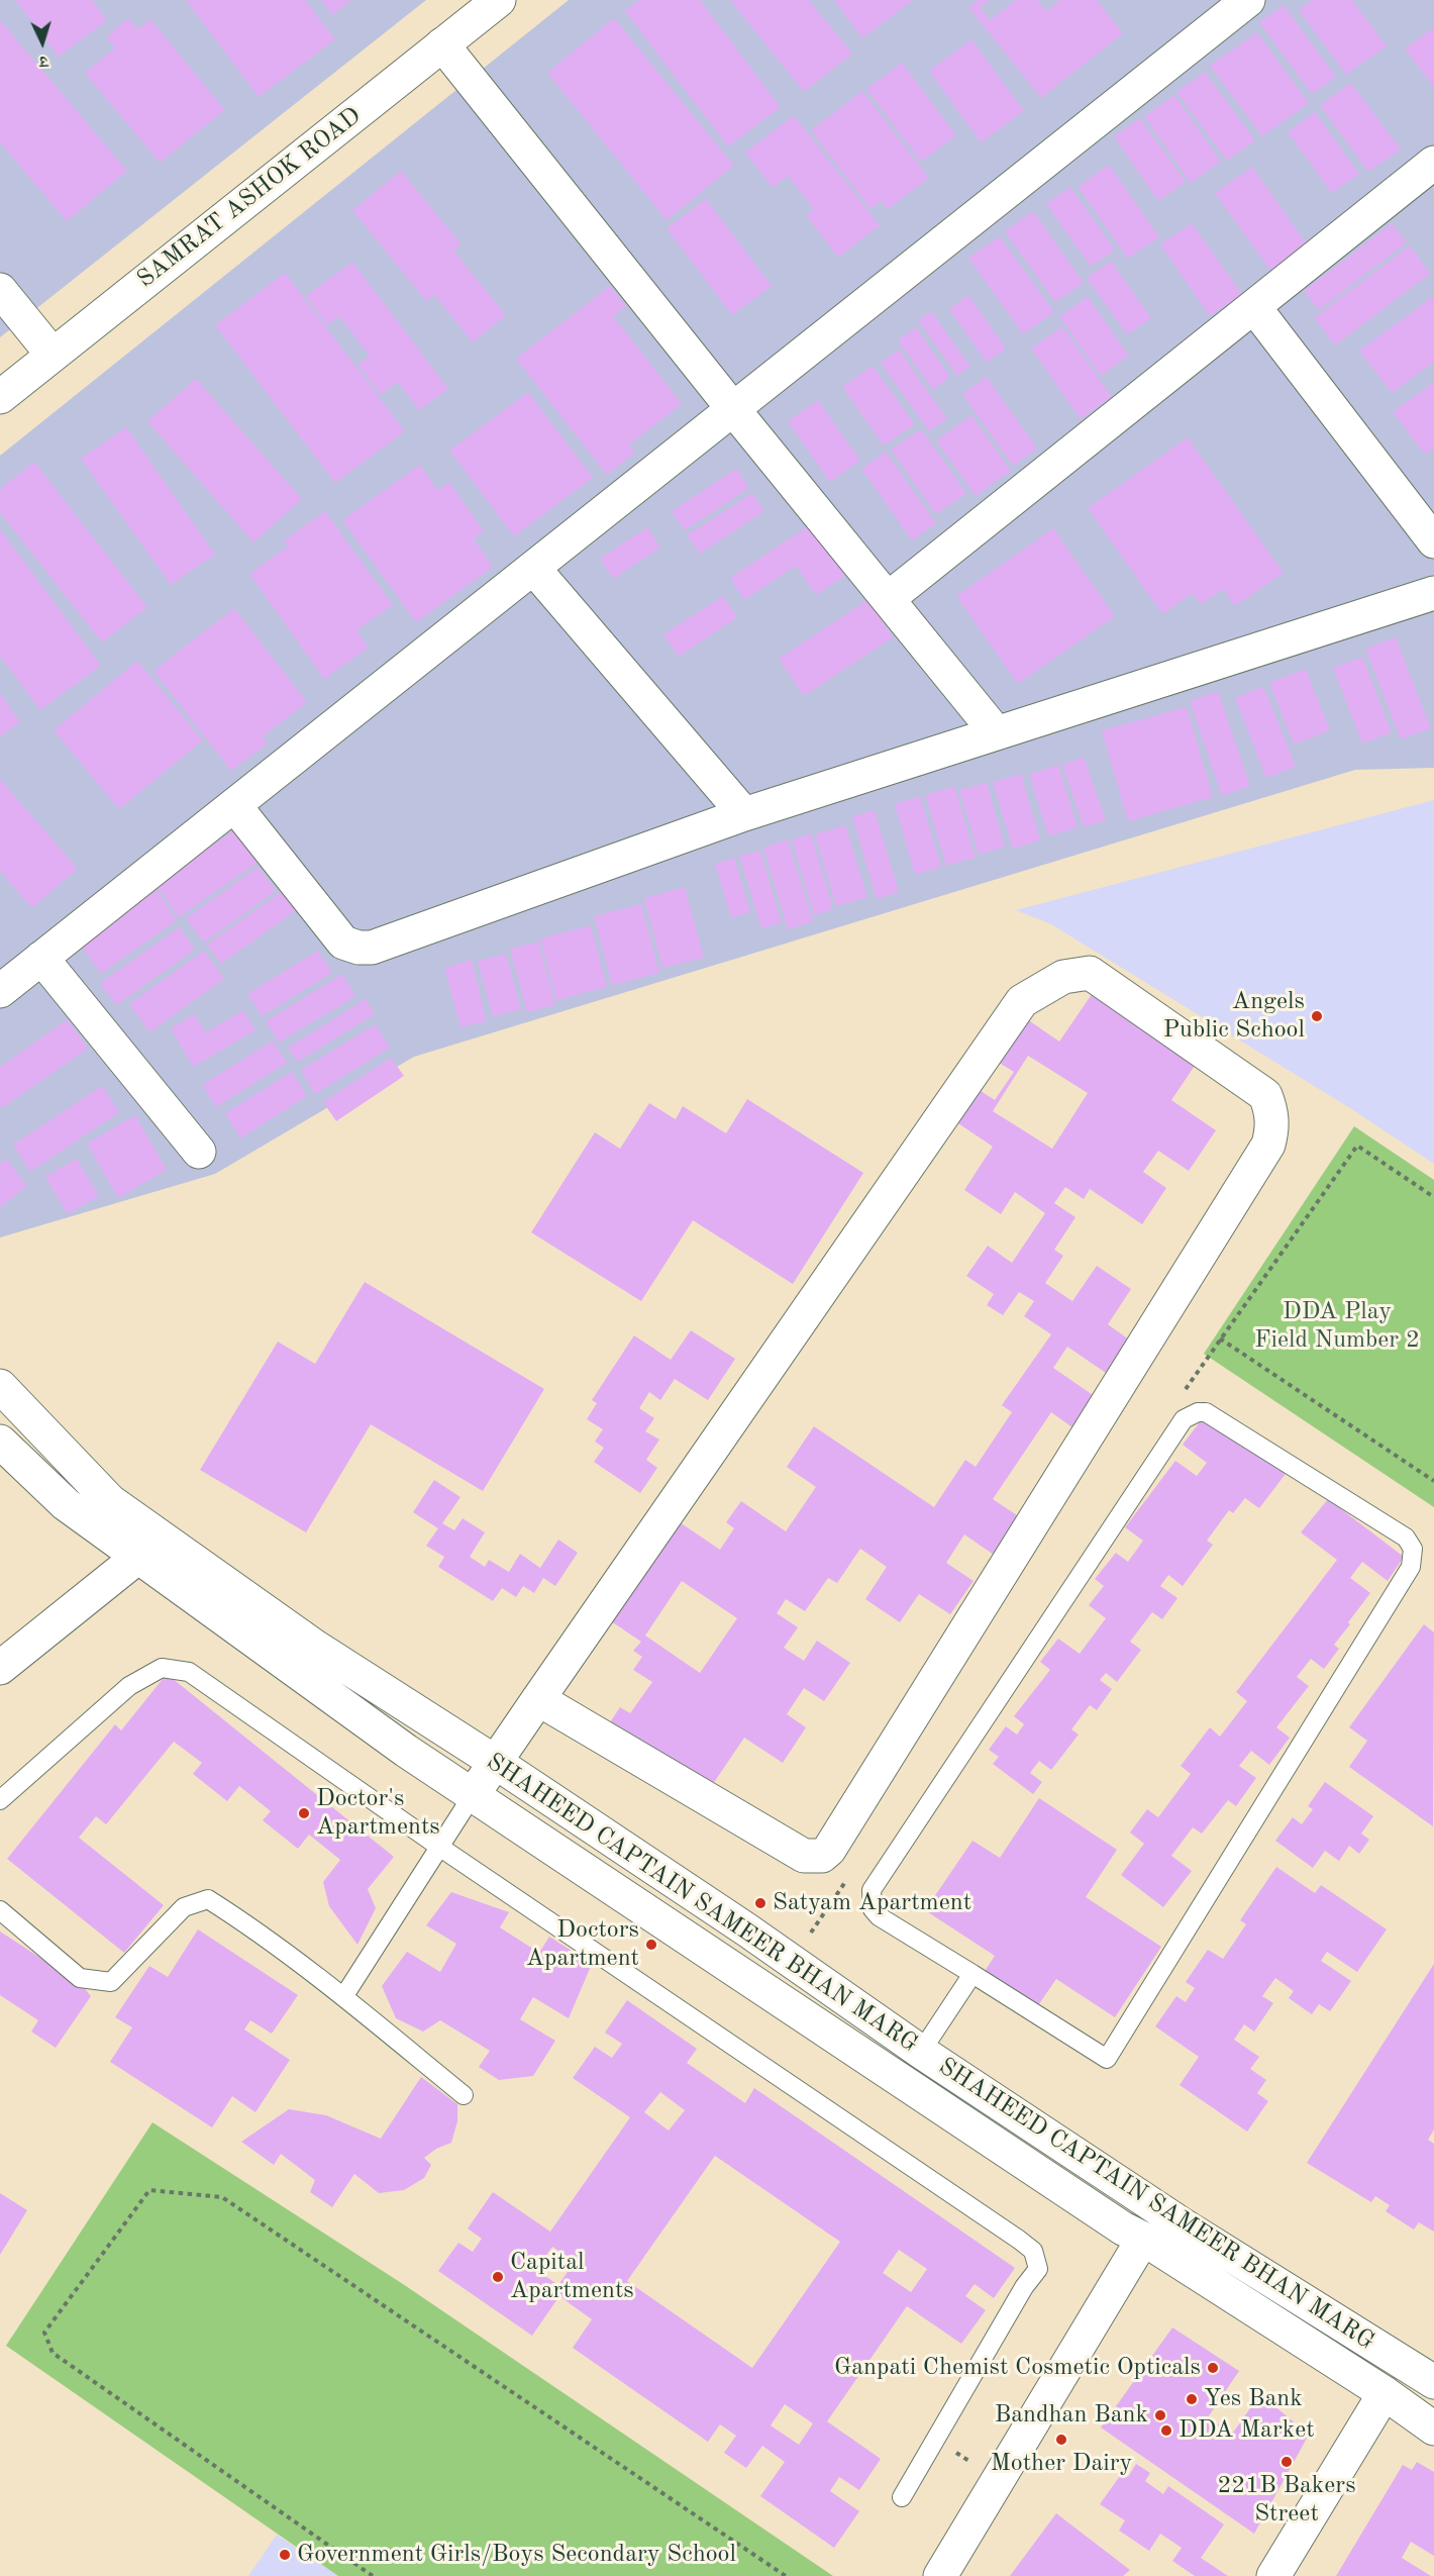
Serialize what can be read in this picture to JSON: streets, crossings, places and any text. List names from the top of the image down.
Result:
{
  "streets": {
    "street": ["SAMRAT ASHOK ROAD", "SHAHEED CAPTAIN SAMEER BHAN MARG"]
  },
  "parks": ["DDA Play Field Number 2"],
  "places": [
    "Angels Public School",
    "Doctor's Apartments",
    "Satyam Apartment",
    "Doctors Apartment",
    "Capital Apartments",
    "Ganpati Chemist Cosmetic Opticals",
    "Yes Bank",
    "Bandhan Bank",
    "DDA Market",
    "Mother Dairy",
    "221B Bakers Street",
    "Government Girls/Boys Secondary School"
  ],
  "north": "bottom"
}
